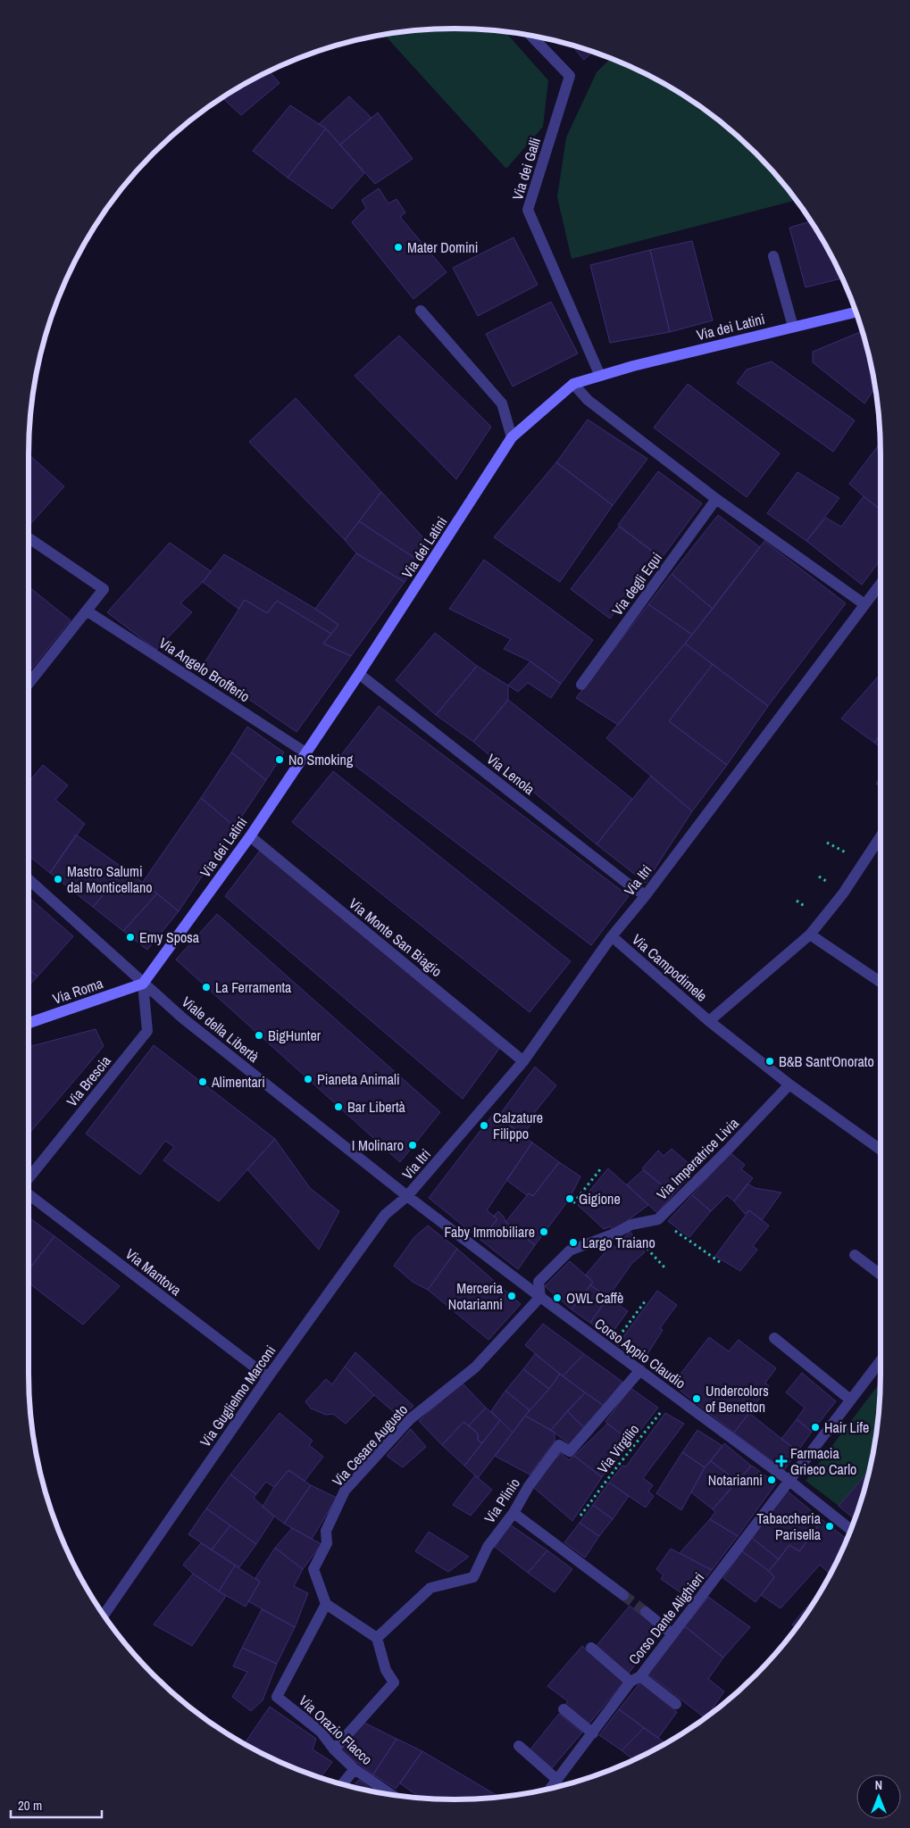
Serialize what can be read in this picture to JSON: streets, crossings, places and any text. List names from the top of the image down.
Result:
{
  "streets": {
    "street": [
      "Via dei Galli",
      "Via dei Latini",
      "Via degli Equi",
      "Via Angelo Brofferio",
      "Via Lenola",
      "Via Itri",
      "Via Monte San Biagio",
      "Via Campodimele",
      "Via Roma",
      "Viale della Libertà",
      "Via Brescia",
      "Via Imperatrice Livia",
      "Via Mantova",
      "Corso Appio Claudio",
      "Via Guglielmo Marconi",
      "Via Cesare Augusto",
      "Via Plinio",
      "Corso Dante Alighieri",
      "Via Orazio Flacco"
    ],
    "path": ["Via Virgilio"]
  },
  "crossings": [
    ["Via dei Galli", "Via dei Latini"],
    ["Via dei Latini", "Via Angelo Brofferio"],
    ["Via dei Latini", "Via Lenola"],
    ["Via dei Latini", "Via Monte San Biagio"],
    ["Via dei Latini", "Via Roma"],
    ["Via dei Latini", "Viale della Libertà"],
    ["Via dei Latini", "Via Brescia"],
    ["Via Lenola", "Via Itri"],
    ["Via Itri", "Via Monte San Biagio"],
    ["Via Itri", "Via Campodimele"],
    ["Via Itri", "Viale della Libertà"],
    ["Via Itri", "Corso Appio Claudio"],
    ["Via Itri", "Via Guglielmo Marconi"],
    ["Via Campodimele", "Via Imperatrice Livia"],
    ["Via Roma", "Viale della Libertà"],
    ["Via Roma", "Via Brescia"],
    ["Viale della Libertà", "Via Brescia"],
    ["Viale della Libertà", "Corso Appio Claudio"],
    ["Viale della Libertà", "Via Guglielmo Marconi"],
    ["Via Imperatrice Livia", "Corso Appio Claudio"],
    ["Via Imperatrice Livia", "Via Cesare Augusto"],
    ["Via Mantova", "Via Guglielmo Marconi"],
    ["Corso Appio Claudio", "Via Guglielmo Marconi"],
    ["Corso Appio Claudio", "Via Cesare Augusto"],
    ["Corso Appio Claudio", "Via Virgilio"],
    ["Corso Appio Claudio", "Via Plinio"],
    ["Corso Appio Claudio", "Corso Dante Alighieri"],
    ["Via Cesare Augusto", "Via Orazio Flacco"]
  ],
  "places": {
    "other": [
      "Mater Domini",
      "No Smoking",
      "Mastro Salumi dal Monticellano",
      "Emy Sposa",
      "La Ferramenta",
      "BigHunter",
      "B&B Sant'Onorato",
      "Pianeta Animali",
      "Alimentari",
      "Bar Libertà",
      "Calzature Filippo",
      "I Molinaro",
      "Gigione",
      "Faby Immobiliare",
      "Largo Traiano",
      "Merceria Notarianni",
      "OWL Caffè",
      "Undercolors of Benetton",
      "Hair Life",
      "Notarianni",
      "Tabaccheria Parisella"
    ],
    "health": ["Farmacia Grieco Carlo"]
  },
  "scale_bar": "20 m",
  "north": "top"
}
